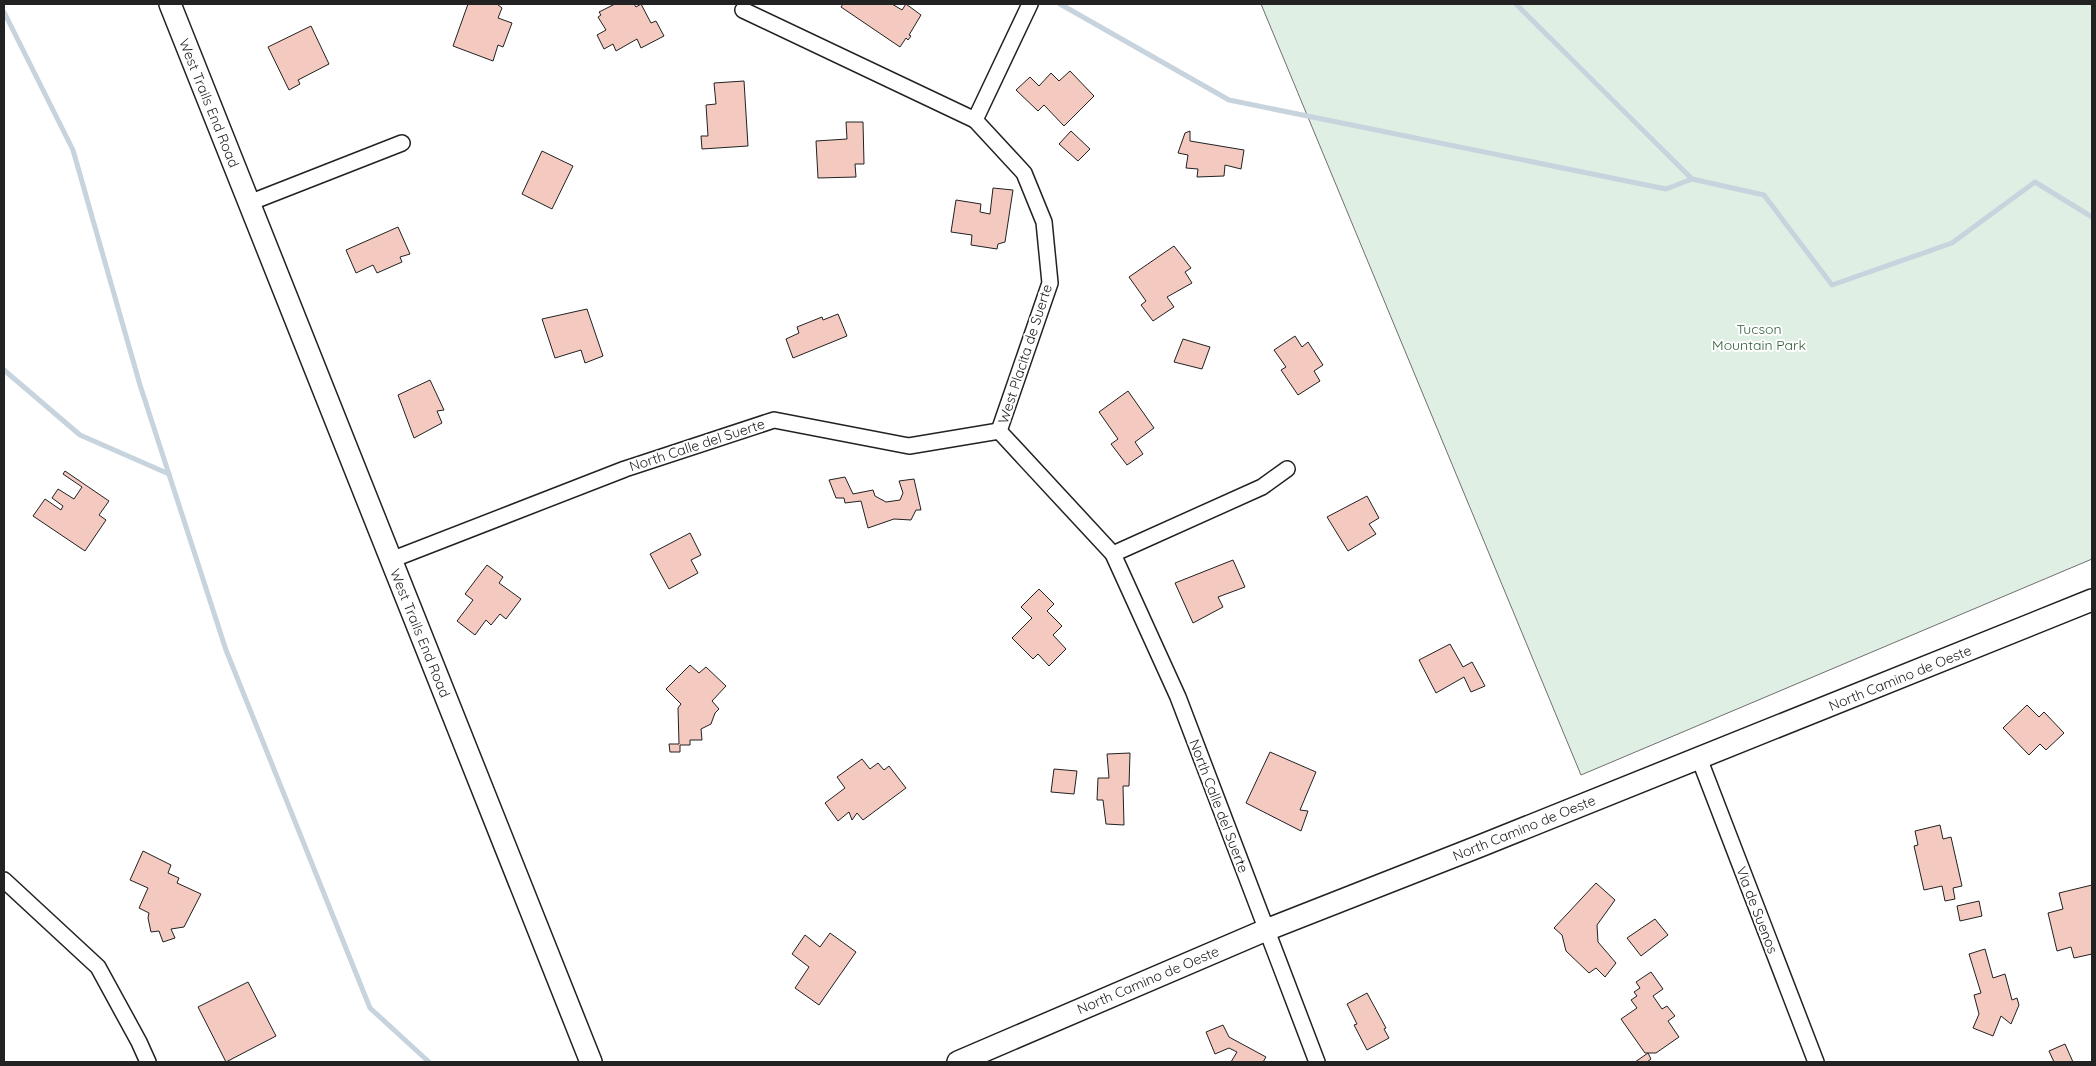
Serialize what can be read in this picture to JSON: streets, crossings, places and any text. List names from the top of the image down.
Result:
{
  "streets": {
    "street": [
      "West Trails End Road",
      "West Placita de Suerte",
      "North Calle del Suerte",
      "North Camino de Oeste",
      "Via de Suenos"
    ]
  },
  "crossings": [
    ["West Trails End Road", "North Calle del Suerte"],
    ["West Placita de Suerte", "North Calle del Suerte"],
    ["North Calle del Suerte", "North Camino de Oeste"],
    ["North Camino de Oeste", "Via de Suenos"]
  ],
  "parks": ["Tucson Mountain Park"]
}
